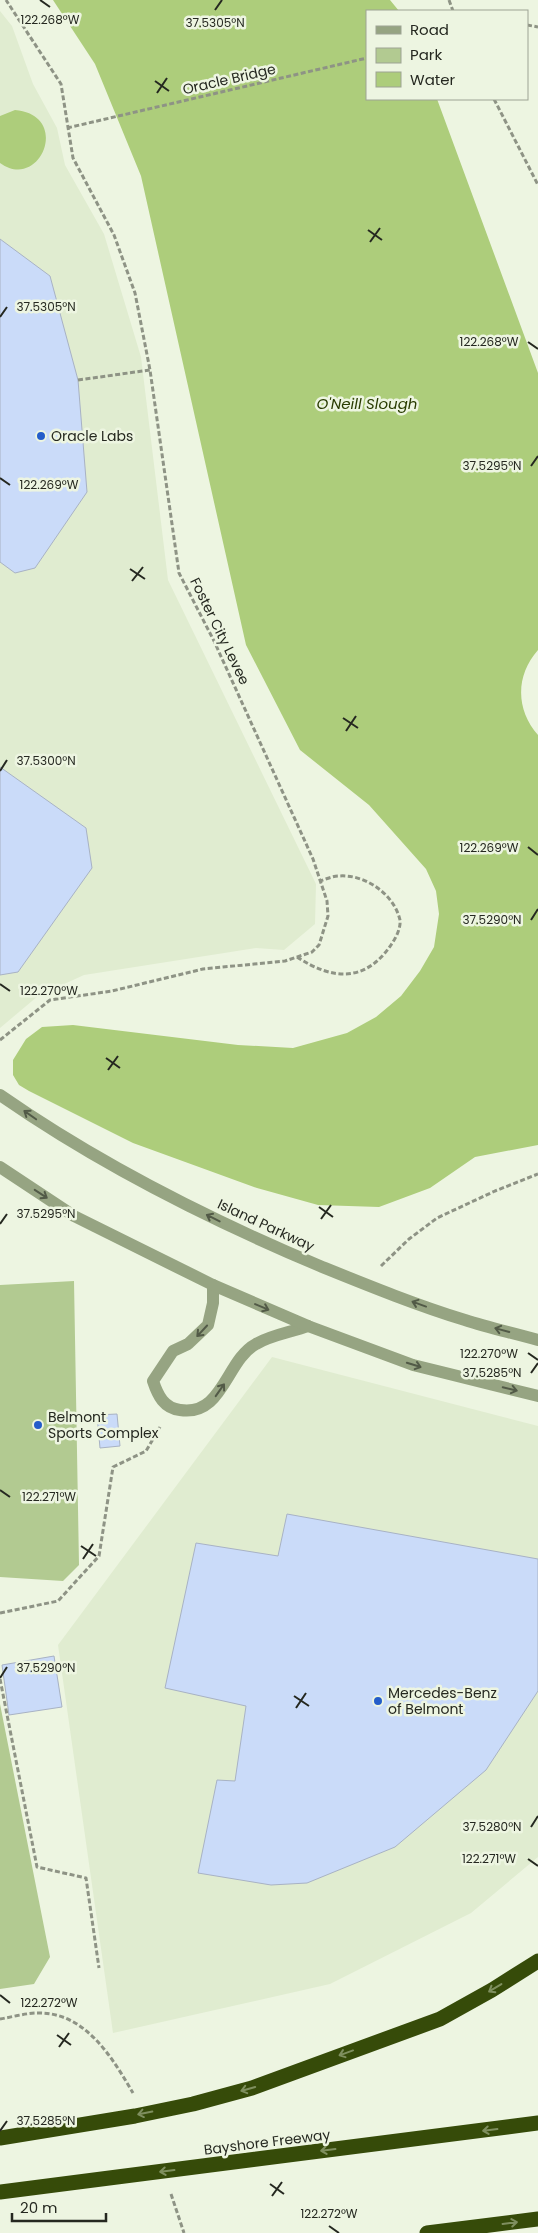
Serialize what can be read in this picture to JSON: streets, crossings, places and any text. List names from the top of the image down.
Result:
{
  "streets": {
    "highway": ["Bayshore Freeway"],
    "street": ["Island Parkway"],
    "path": ["Oracle Bridge", "Foster City Levee"]
  },
  "crossings": [
    ["Oracle Bridge", "Foster City Levee"]
  ],
  "water": ["O'Neill Slough"],
  "places": ["Oracle Labs", "Belmont Sports Complex", "Mercedes-Benz of Belmont"],
  "legend": ["Road", "Park", "Water"],
  "scale_bar": "20 m",
  "coordinates": [
    "122.268°W",
    "37.5305°N",
    "37.5295°N",
    "122.269°W",
    "37.5300°N",
    "37.5290°N",
    "122.270°W",
    "37.5285°N",
    "122.271°W",
    "37.5280°N",
    "122.272°W"
  ]
}
